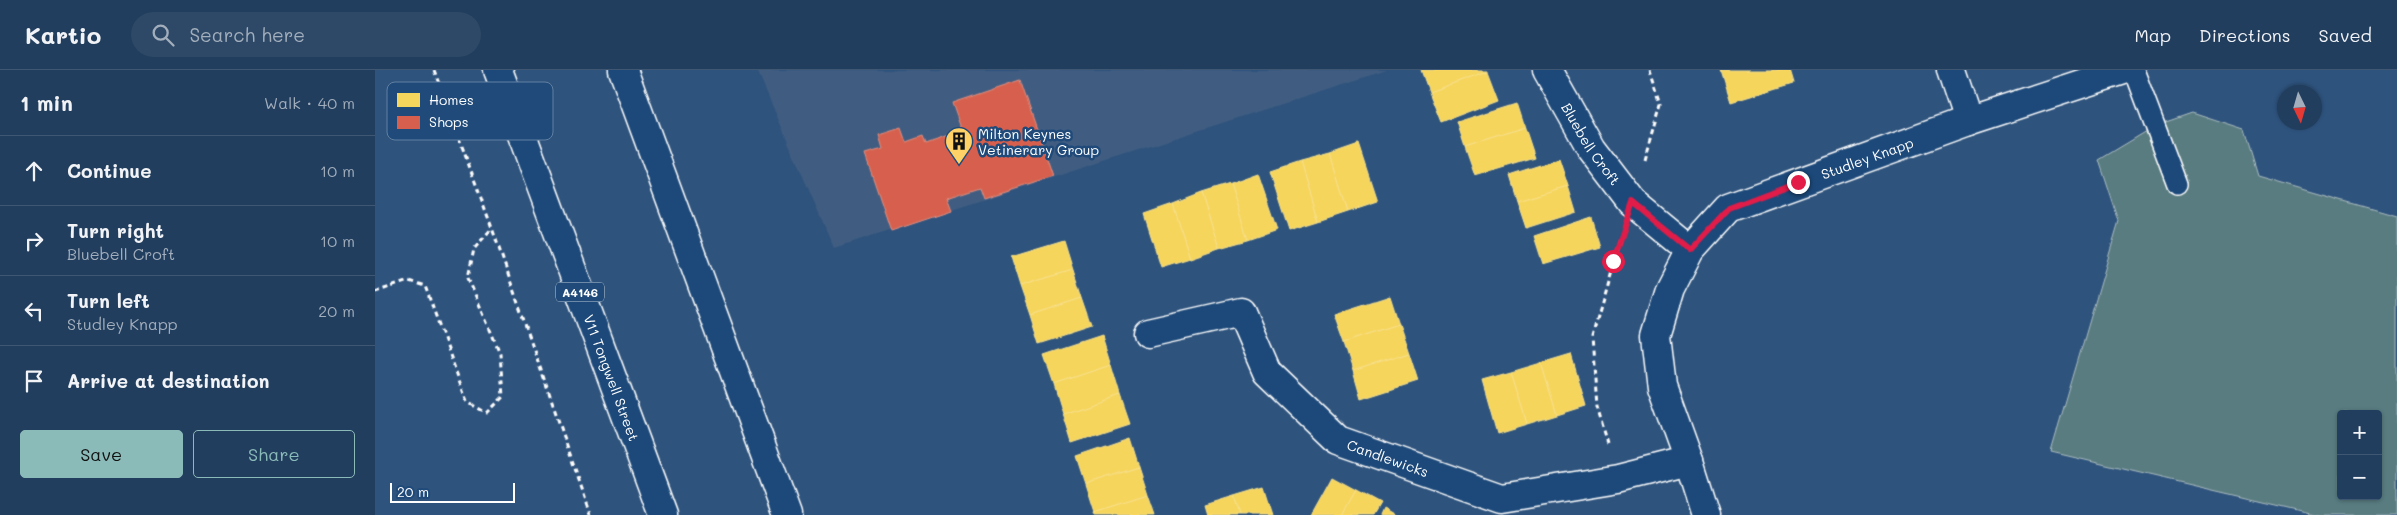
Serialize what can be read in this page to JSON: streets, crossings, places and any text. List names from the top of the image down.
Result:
{
  "streets": {
    "main road": [
      "Bluebell Croft",
      "Studley Knapp",
      "A4146",
      "V11 Tongwell Street",
      "Candlewicks"
    ]
  },
  "crossings": [
    ["Bluebell Croft", "Studley Knapp"],
    ["Studley Knapp", "Candlewicks"]
  ],
  "places": {
    "building": ["Milton Keynes Vetinerary Group"]
  },
  "legend": ["Homes", "Shops"],
  "scale_bar": "20 m",
  "north": "bottom",
  "page": {
    "header": "Kartio",
    "search": "Search here",
    "nav": ["Map", "Directions", "Saved"],
    "heading": ["1 min", "Walk · 40 m"],
    "list": [
      ["Continue", "10 m"],
      ["Turn right", "Bluebell Croft", "10 m"],
      ["Turn left", "Studley Knapp", "20 m"],
      "Arrive at destination"
    ],
    "map_buttons": ["+", "−"],
    "buttons": ["Save", "Share"],
    "scale": "20 m"
  }
}
